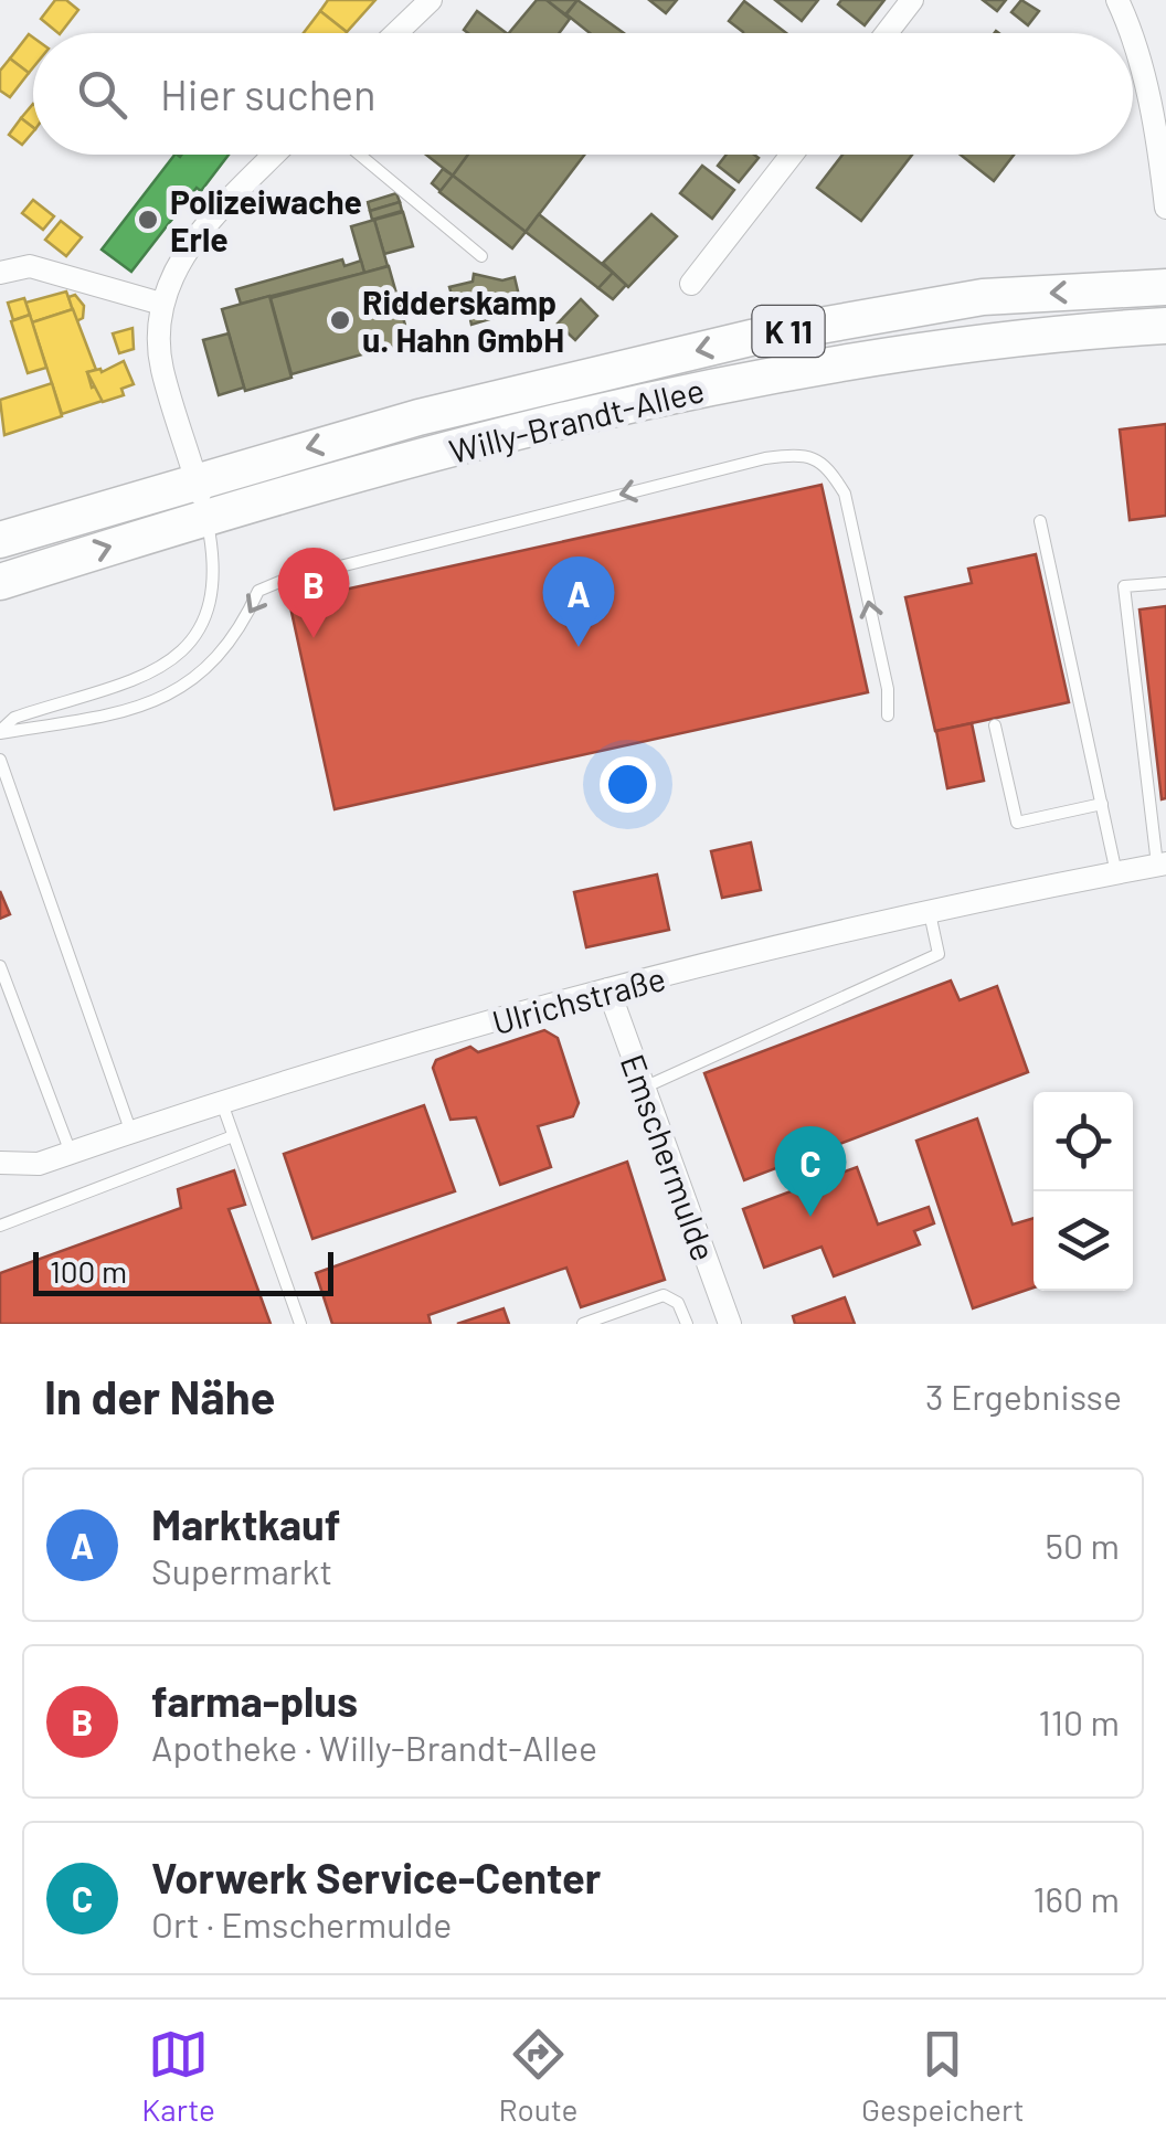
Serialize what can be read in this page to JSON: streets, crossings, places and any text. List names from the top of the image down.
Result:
{
  "streets": {
    "main road": ["K 11", "Willy-Brandt-Allee"],
    "street": ["Ulrichstraße", "Emschermulde"]
  },
  "crossings": [
    ["Ulrichstraße", "Emschermulde"]
  ],
  "places": ["Polizeiwache Erle", "Ridderskamp u. Hahn GmbH"],
  "scale_bar": "100 m",
  "page": {
    "search": "Hier suchen",
    "pins": ["B", "A", "C"],
    "scale": "100 m",
    "heading": ["In der Nähe", "3 Ergebnisse"],
    "list": [
      {
        "mark": "A",
        "name": "Marktkauf",
        "note": "Supermarkt",
        "value": "50 m"
      },
      {
        "mark": "B",
        "name": "farma-plus",
        "note": "Apotheke · Willy-Brandt-Allee",
        "value": "110 m"
      },
      {
        "mark": "C",
        "name": "Vorwerk Service-Center",
        "note": "Ort · Emschermulde",
        "value": "160 m"
      }
    ],
    "nav": ["Karte", "Route", "Gespeichert"]
  }
}
